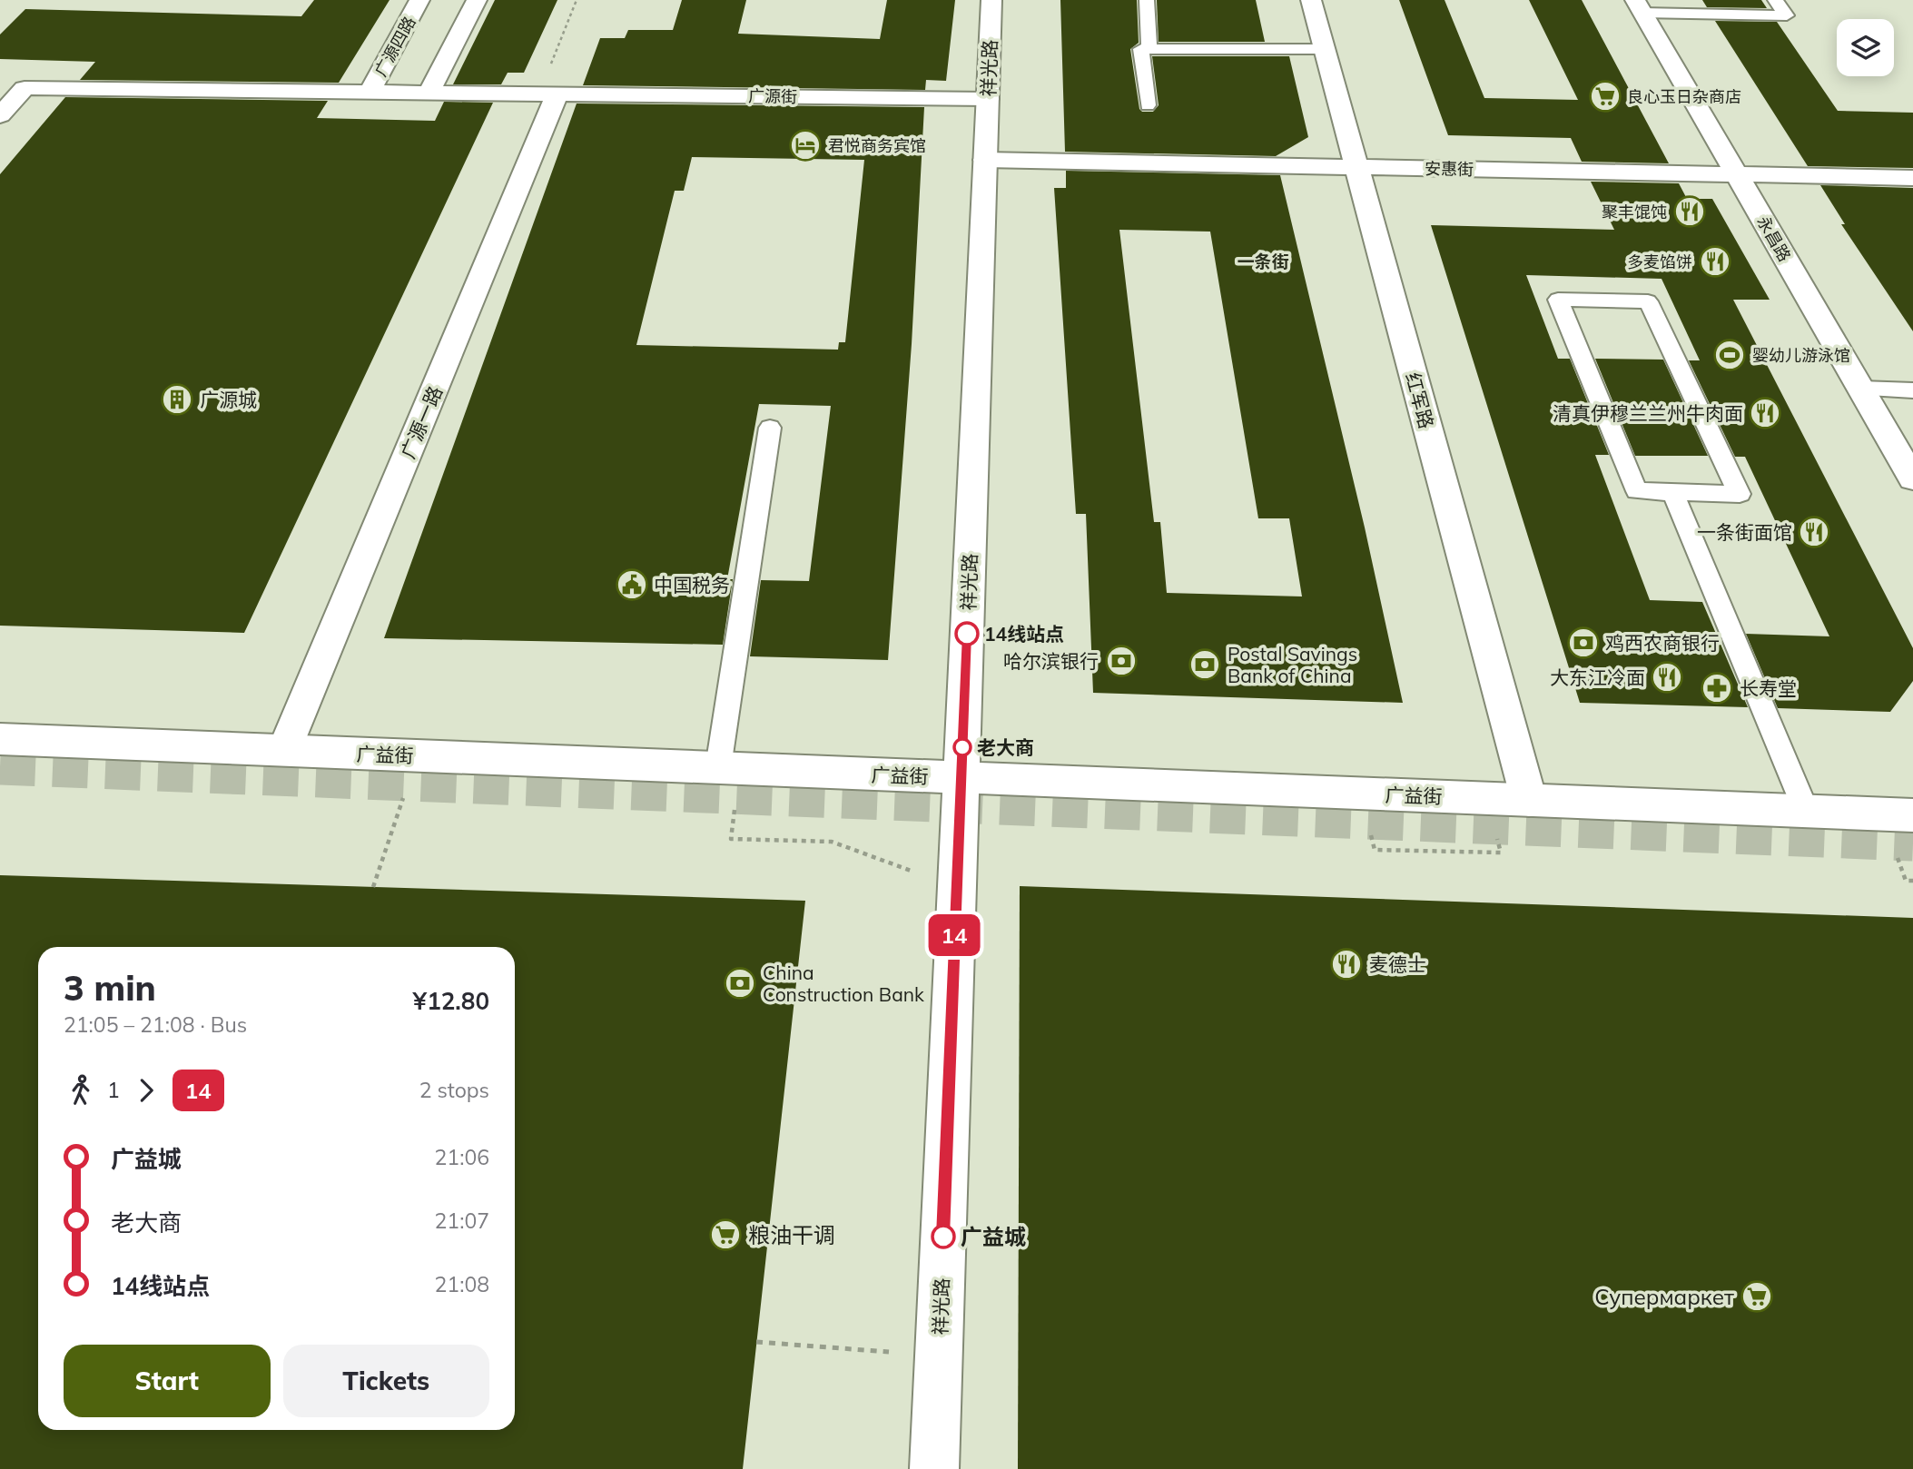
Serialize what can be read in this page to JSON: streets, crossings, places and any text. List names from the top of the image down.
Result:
{
  "streets": {
    "street": [
      "广源四路",
      "祥光路",
      "广源街",
      "安惠街",
      "永昌路",
      "红军路",
      "广源一路",
      "广益街"
    ]
  },
  "crossings": [
    ["广源四路", "广源街"],
    ["祥光路", "广源街"],
    ["祥光路", "安惠街"],
    ["祥光路", "广益街"],
    ["广源街", "广源一路"],
    ["安惠街", "永昌路"],
    ["安惠街", "红军路"],
    ["红军路", "广益街"],
    ["广源一路", "广益街"]
  ],
  "districts": ["一条街"],
  "places": {
    "supermarket": ["良心玉日杂商店", "粮油干调", "Супермаркет"],
    "hotel": ["君悦商务宾馆"],
    "restaurant": [
      "聚丰馄饨",
      "多麦馅饼",
      "清真伊穆兰兰州牛肉面",
      "一条街面馆",
      "大东江冷面",
      "麦德士"
    ],
    "sports": ["婴幼儿游泳馆"],
    "building": ["广源城"],
    "public building": ["中国税务"],
    "other": ["14线站点", "老大商", "广益城"],
    "bank": [
      "鸡西农商银行",
      "哈尔滨银行",
      "Postal Savings Bank of China",
      "China Construction Bank"
    ],
    "pharmacy": ["长寿堂"]
  },
  "lines": ["bus line 14"],
  "page": {
    "on_map": "14",
    "heading": ["3 min", "21:05 – 21:08 · Bus", "¥12.80"],
    "legs": ["1", "14", "2 stops"],
    "list": [
      {
        "name": "广益城",
        "value": "21:06"
      },
      {
        "name": "老大商",
        "value": "21:07"
      },
      {
        "name": "14线站点",
        "value": "21:08"
      }
    ],
    "buttons": ["Start", "Tickets"]
  }
}
